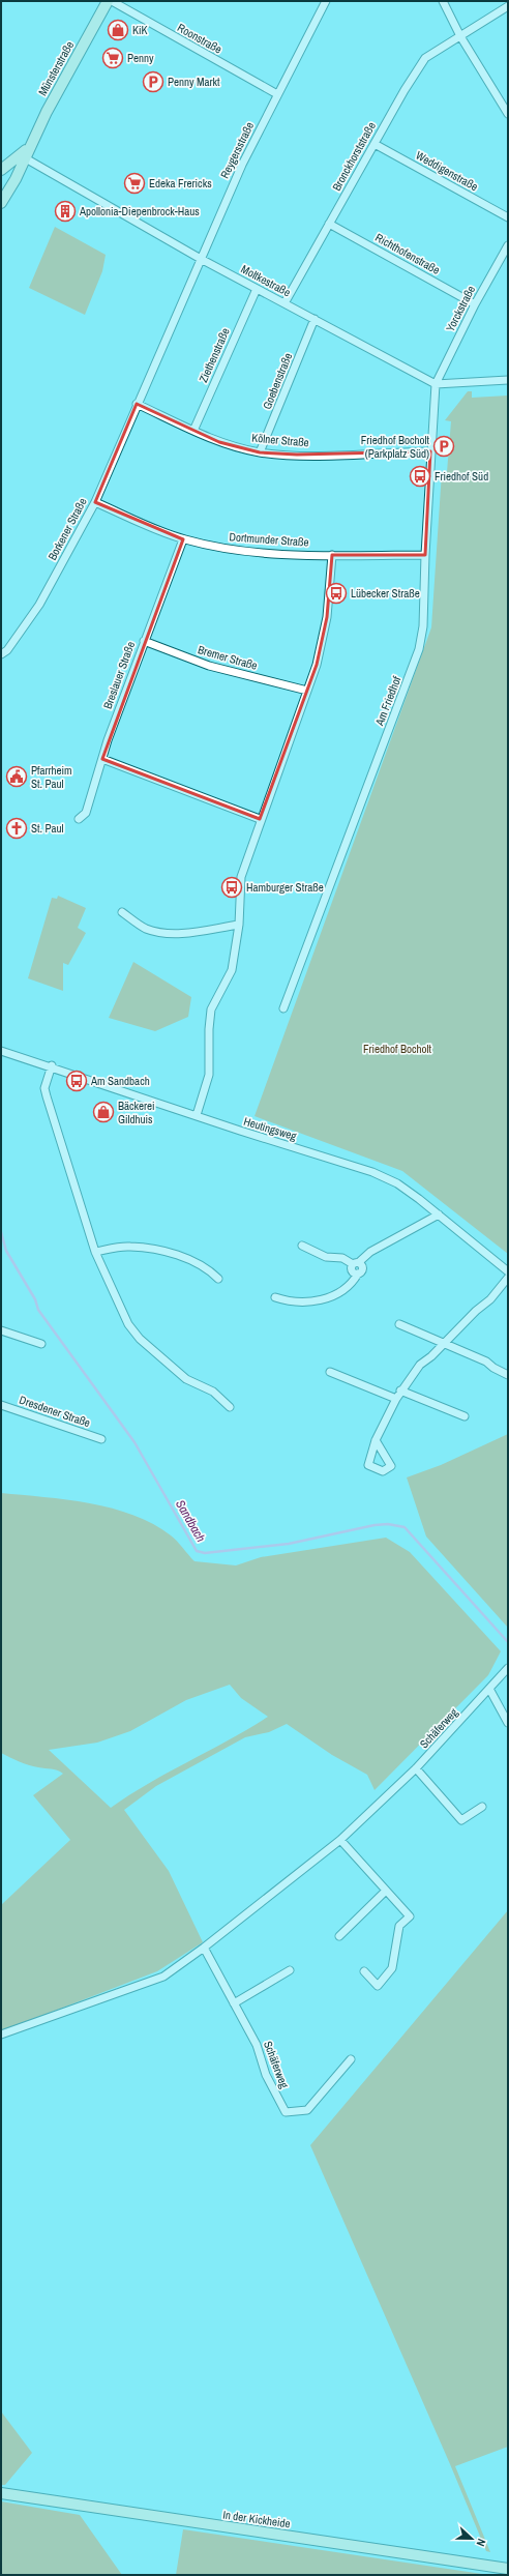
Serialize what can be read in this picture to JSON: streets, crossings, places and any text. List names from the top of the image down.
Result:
{
  "streets": {
    "street": [
      "Roonstraße",
      "Münsterstraße",
      "Reygersstraße",
      "Bronckhorststraße",
      "Weddigenstraße",
      "Richthofenstraße",
      "Moltkestraße",
      "Yorckstraße",
      "Ziethenstraße",
      "Goebenstraße",
      "Kölner Straße",
      "Borkener Straße",
      "Dortmunder Straße",
      "Bremer Straße",
      "Breslauer Straße",
      "Am Friedhof",
      "Heutingsweg",
      "Dresdener Straße",
      "Schäferweg",
      "In der Kickheide"
    ]
  },
  "crossings": [
    ["Roonstraße", "Reygersstraße"],
    ["Münsterstraße", "Moltkestraße"],
    ["Reygersstraße", "Moltkestraße"],
    ["Reygersstraße", "Kölner Straße"],
    ["Reygersstraße", "Borkener Straße"],
    ["Bronckhorststraße", "Weddigenstraße"],
    ["Bronckhorststraße", "Richthofenstraße"],
    ["Bronckhorststraße", "Moltkestraße"],
    ["Richthofenstraße", "Yorckstraße"],
    ["Moltkestraße", "Yorckstraße"],
    ["Moltkestraße", "Ziethenstraße"],
    ["Moltkestraße", "Goebenstraße"],
    ["Moltkestraße", "Am Friedhof"],
    ["Yorckstraße", "Am Friedhof"],
    ["Ziethenstraße", "Kölner Straße"],
    ["Goebenstraße", "Kölner Straße"],
    ["Kölner Straße", "Borkener Straße"],
    ["Kölner Straße", "Am Friedhof"],
    ["Borkener Straße", "Dortmunder Straße"],
    ["Dortmunder Straße", "Breslauer Straße"],
    ["Dortmunder Straße", "Am Friedhof"],
    ["Bremer Straße", "Breslauer Straße"]
  ],
  "water": ["Sandbach"],
  "parks": ["Friedhof Bocholt"],
  "places": {
    "shop": ["KiK", "Bäckerei Gildhuis"],
    "supermarket": ["Penny", "Edeka Frericks"],
    "parking": ["Penny Markt", "Friedhof Bocholt (Parkplatz Süd)"],
    "building": ["Apollonia-Diepenbrock-Haus"],
    "bus stop": [
      "Friedhof Süd",
      "Lübecker Straße",
      "Hamburger Straße",
      "Am Sandbach"
    ],
    "public building": ["Pfarrheim St. Paul"],
    "church": ["St. Paul"]
  },
  "north": "right"
}
